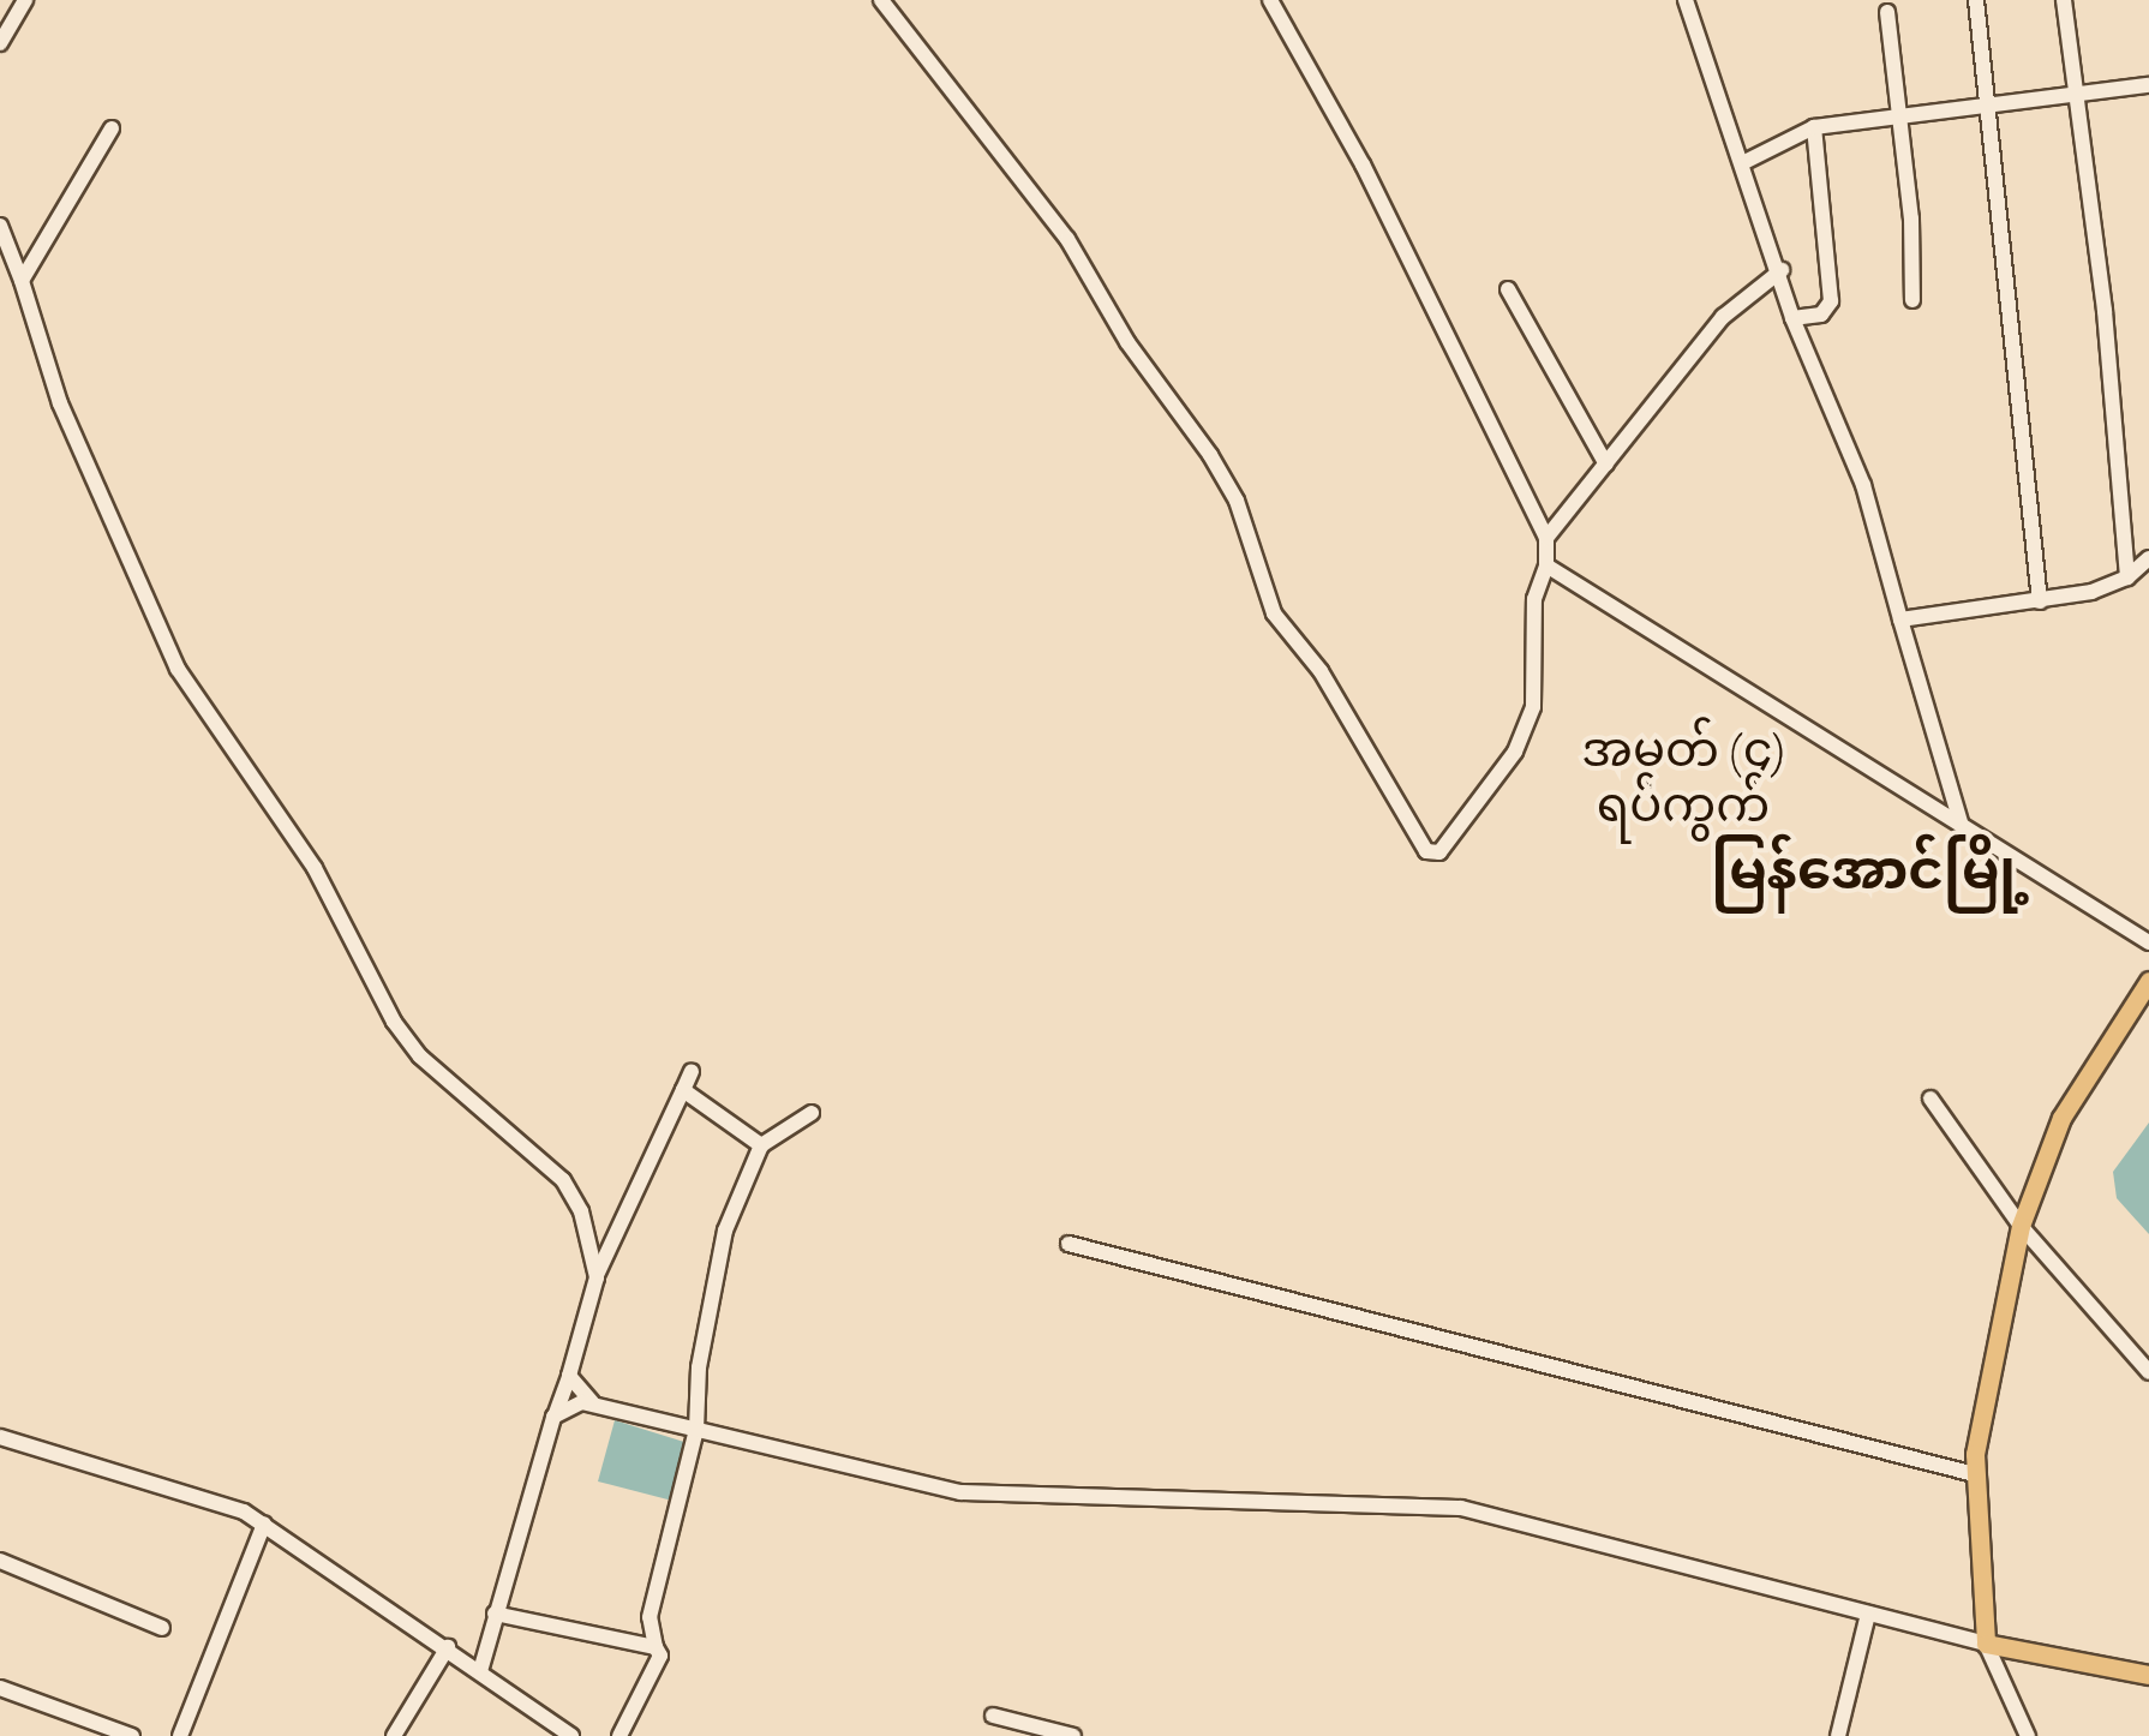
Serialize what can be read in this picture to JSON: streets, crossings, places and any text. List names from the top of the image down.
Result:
{
  "districts": ["အမှတ် (၄) ရပ်ကွက်", "မြန်အောင်မြို့"]
}
